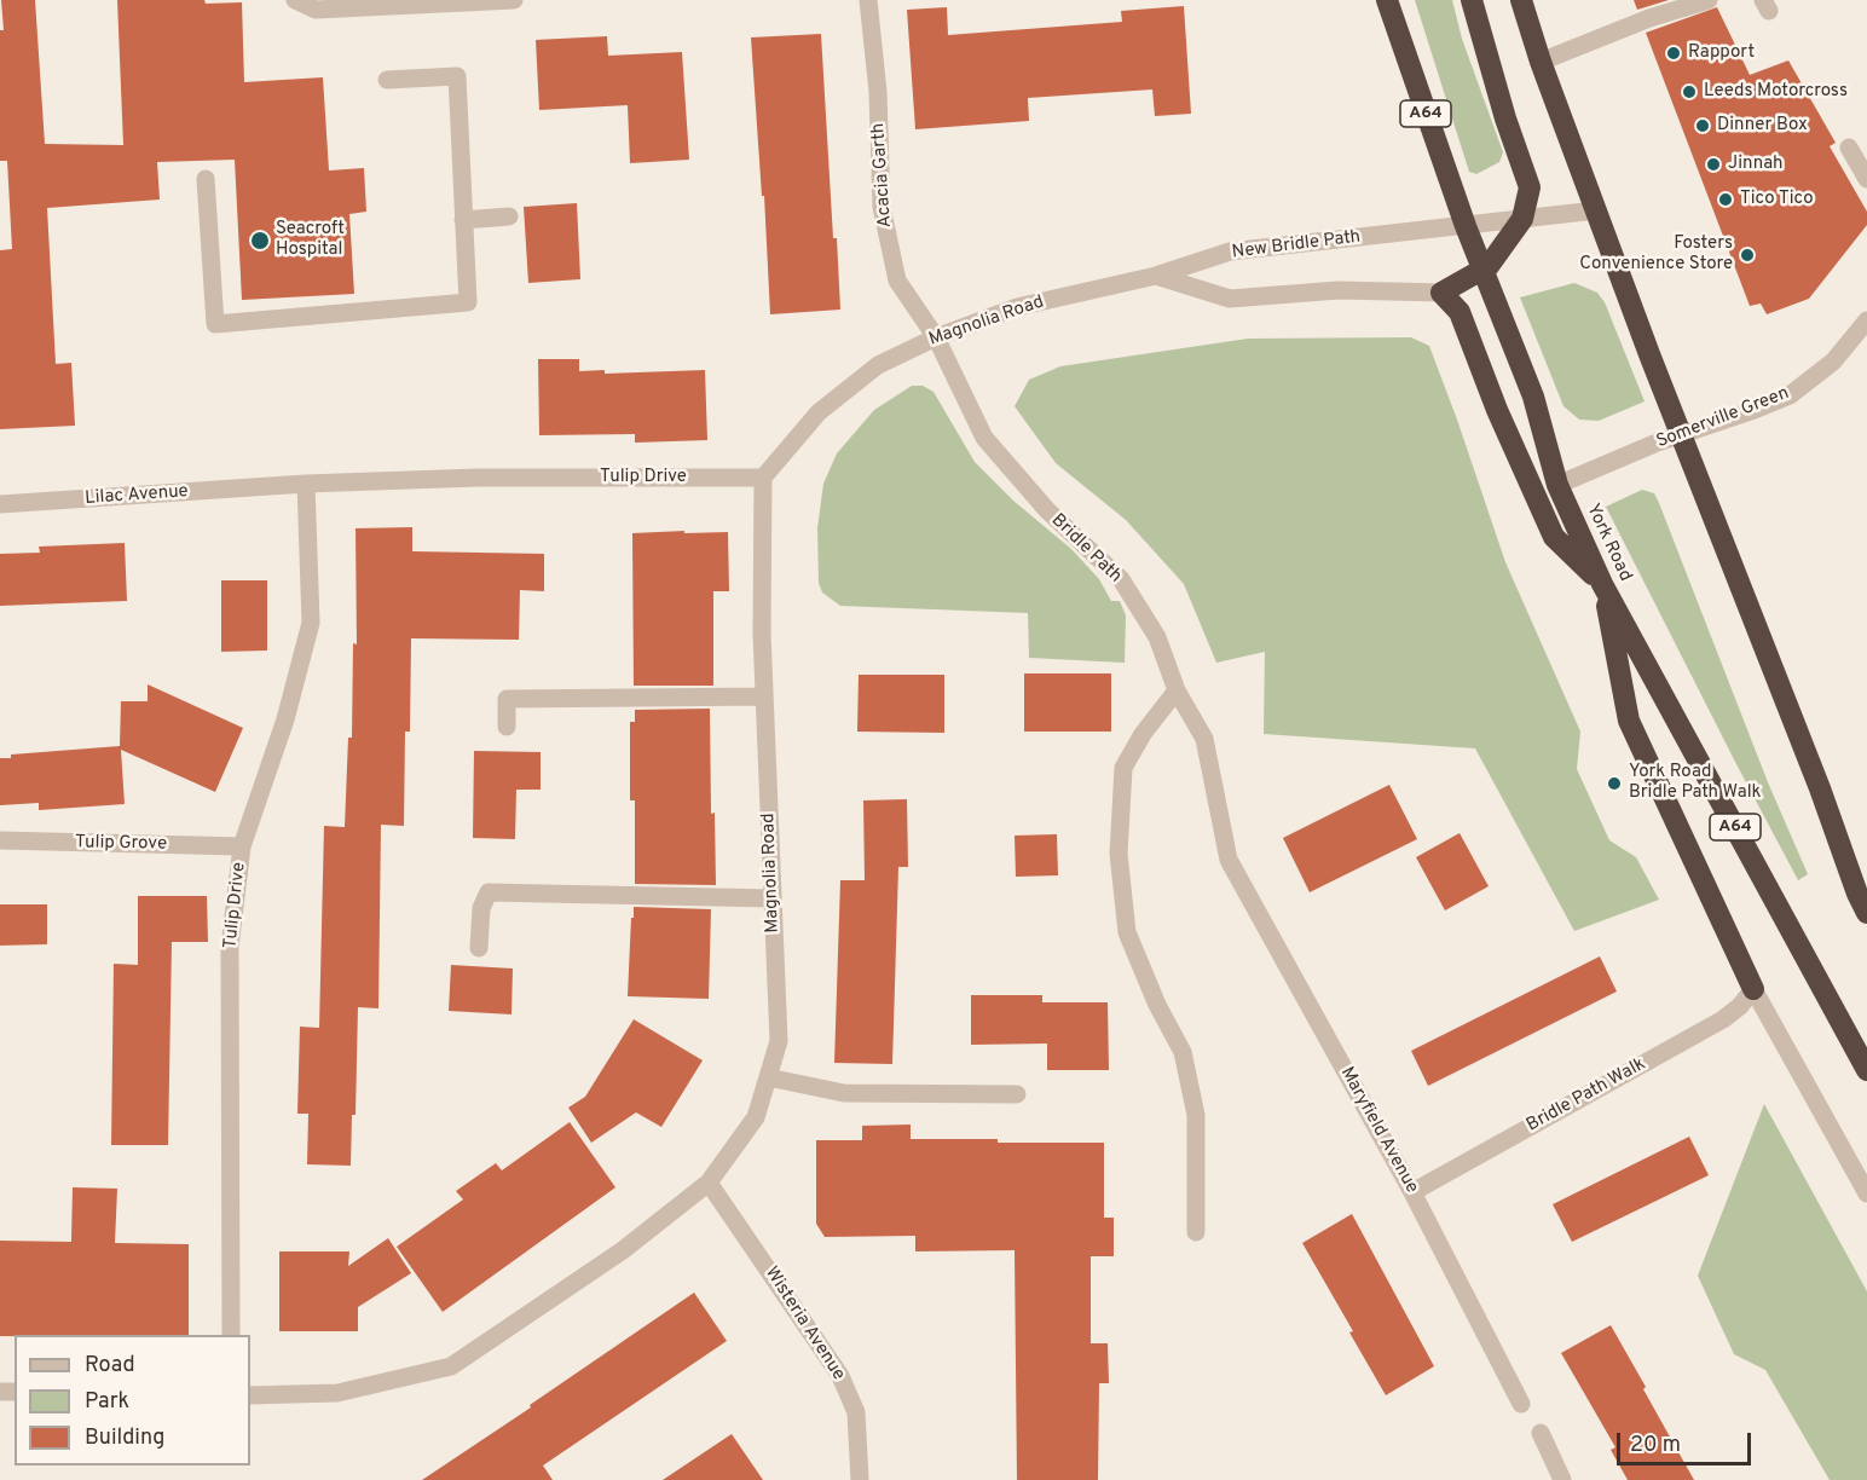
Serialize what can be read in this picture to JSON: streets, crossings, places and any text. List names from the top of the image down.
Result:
{
  "streets": {
    "highway": ["A64", "York Road"],
    "street": [
      "Acacia Garth",
      "New Bridle Path",
      "Magnolia Road",
      "Somerville Green",
      "Tulip Drive",
      "Lilac Avenue",
      "Bridle Path",
      "Tulip Grove",
      "Bridle Path Walk",
      "Maryfield Avenue",
      "Wisteria Avenue"
    ]
  },
  "crossings": [
    ["A64", "York Road"],
    ["A64", "Bridle Path Walk"],
    ["Acacia Garth", "Magnolia Road"],
    ["Acacia Garth", "Bridle Path"],
    ["New Bridle Path", "Magnolia Road"],
    ["New Bridle Path", "York Road"],
    ["Magnolia Road", "Tulip Drive"],
    ["Magnolia Road", "Bridle Path"],
    ["Magnolia Road", "Wisteria Avenue"],
    ["Somerville Green", "York Road"],
    ["Tulip Drive", "Lilac Avenue"],
    ["Tulip Drive", "Tulip Grove"],
    ["Bridle Path", "Maryfield Avenue"],
    ["Bridle Path Walk", "Maryfield Avenue"]
  ],
  "places": [
    "Rapport",
    "Leeds Motorcross",
    "Dinner Box",
    "Jinnah",
    "Tico Tico",
    "Seacroft Hospital",
    "Fosters Convenience Store",
    "York Road Bridle Path Walk"
  ],
  "legend": ["Road", "Park", "Building"],
  "scale_bar": "20 m"
}
